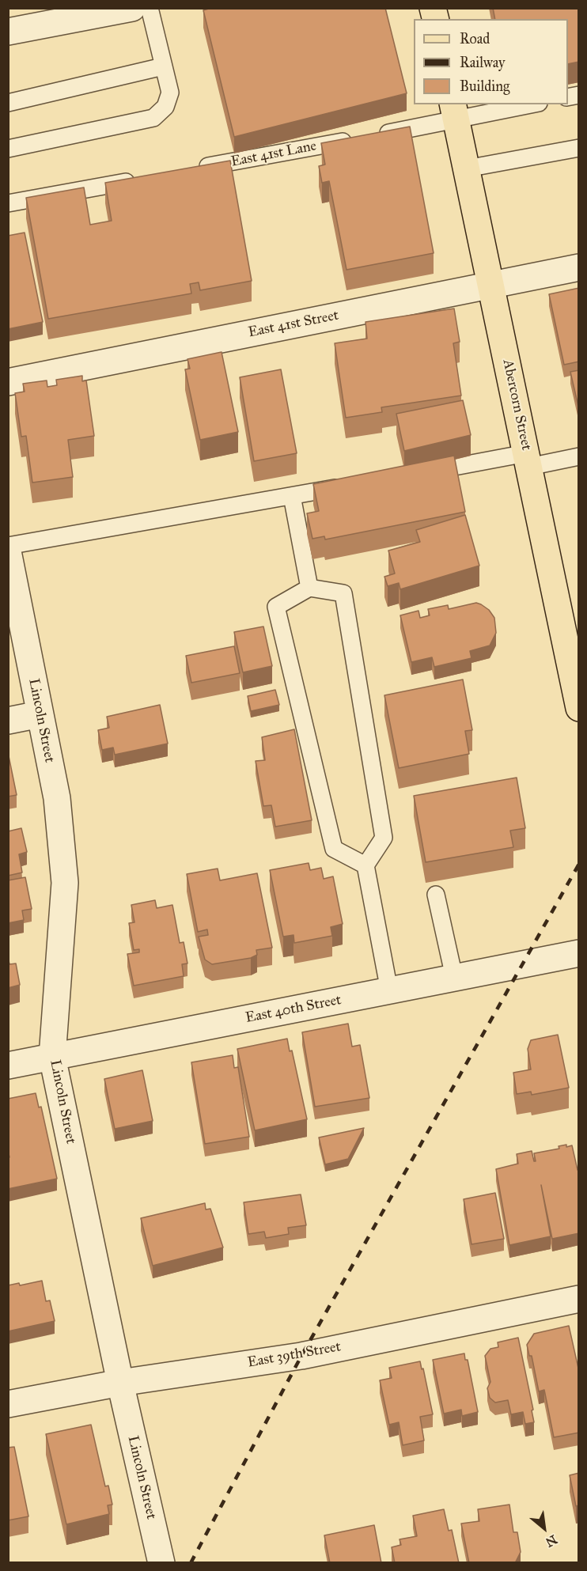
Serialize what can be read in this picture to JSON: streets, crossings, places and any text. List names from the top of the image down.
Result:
{
  "streets": {
    "main road": ["Abercorn Street"],
    "street": [
      "East 41st Street",
      "Lincoln Street",
      "East 40th Street",
      "East 39th Street"
    ],
    "lane": ["East 41st Lane"]
  },
  "crossings": [
    ["East 41st Lane", "Abercorn Street"],
    ["East 41st Street", "Abercorn Street"],
    ["Lincoln Street", "East 40th Street"],
    ["Lincoln Street", "East 39th Street"]
  ],
  "legend": ["Road", "Railway", "Building"],
  "north": "bottom right"
}
